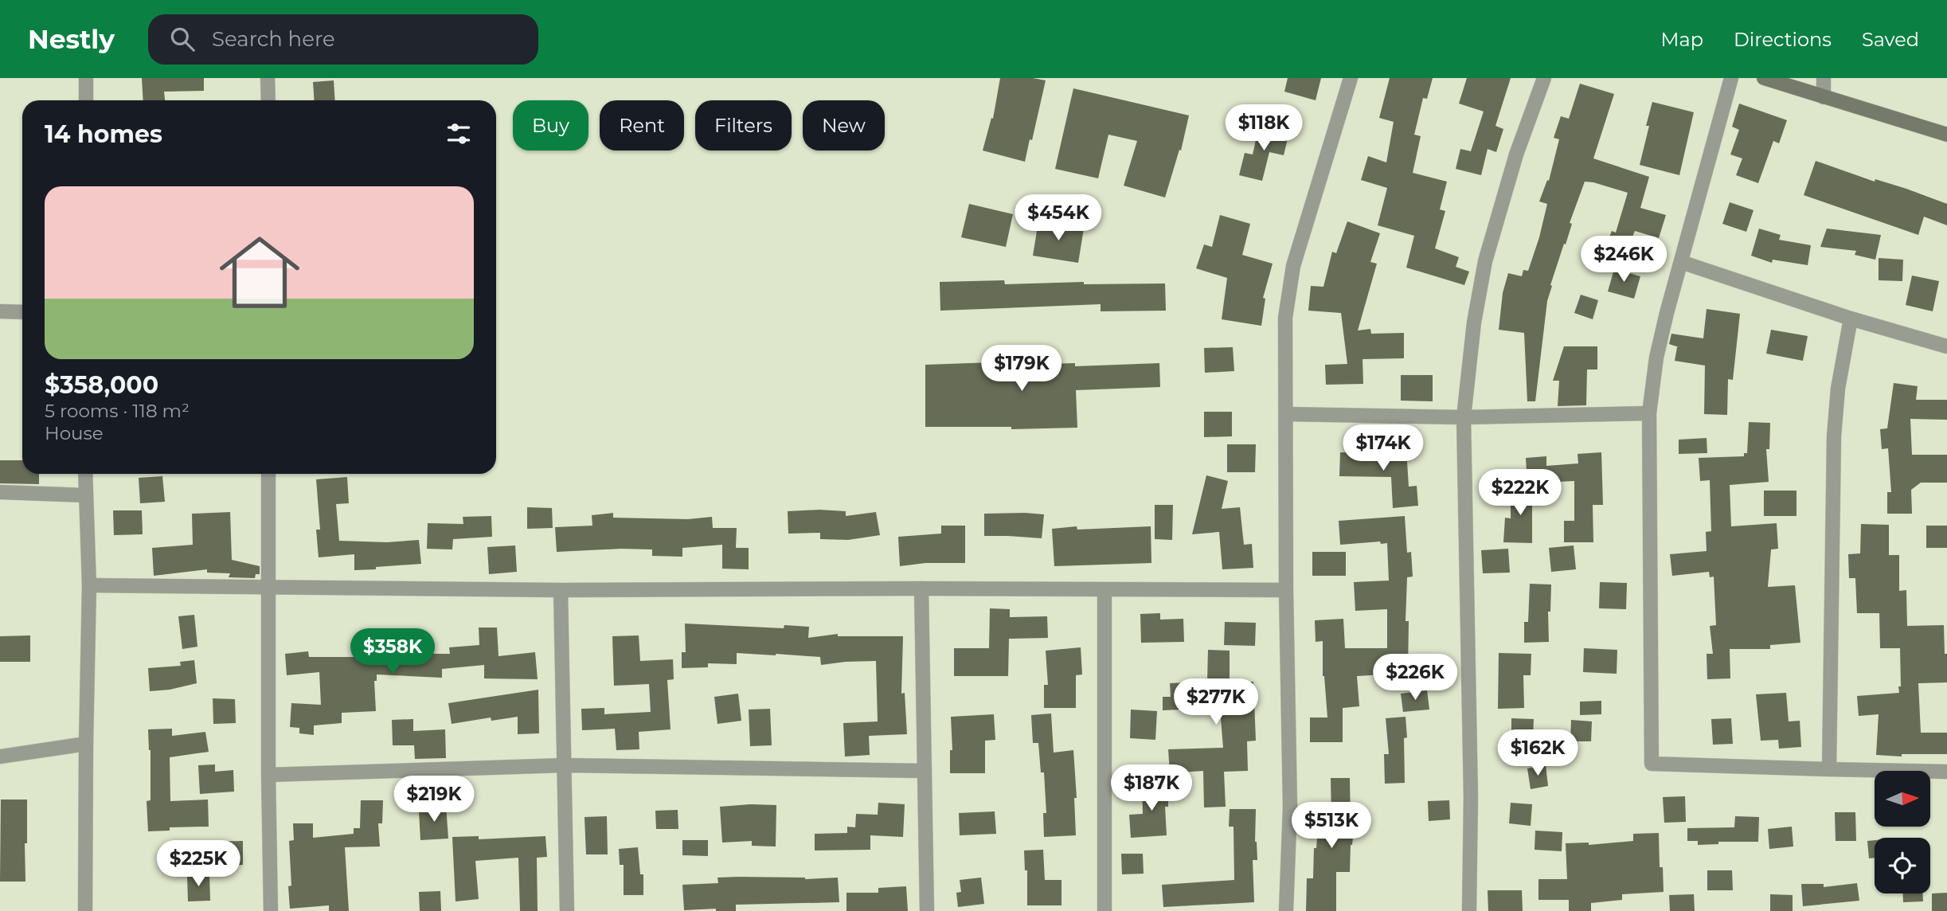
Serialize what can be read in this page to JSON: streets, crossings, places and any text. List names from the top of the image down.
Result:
{
  "north": "right",
  "page": {
    "header": "Nestly",
    "search": "Search here",
    "nav": ["Map", "Directions", "Saved"],
    "chip": [
      "Buy",
      "Rent",
      "Filters",
      "New"
    ],
    "heading": "14 homes",
    "price": [
      "$118K",
      "$454K",
      "$246K",
      "$179K",
      "$174K",
      "$222K",
      "$358K",
      "$226K",
      "$277K",
      "$162K",
      "$187K",
      "$219K",
      "$513K",
      "$225K"
    ],
    "list": [
      {
        "name": "$358,000",
        "note": "5 rooms · 118 m² · House"
      }
    ]
  }
}
